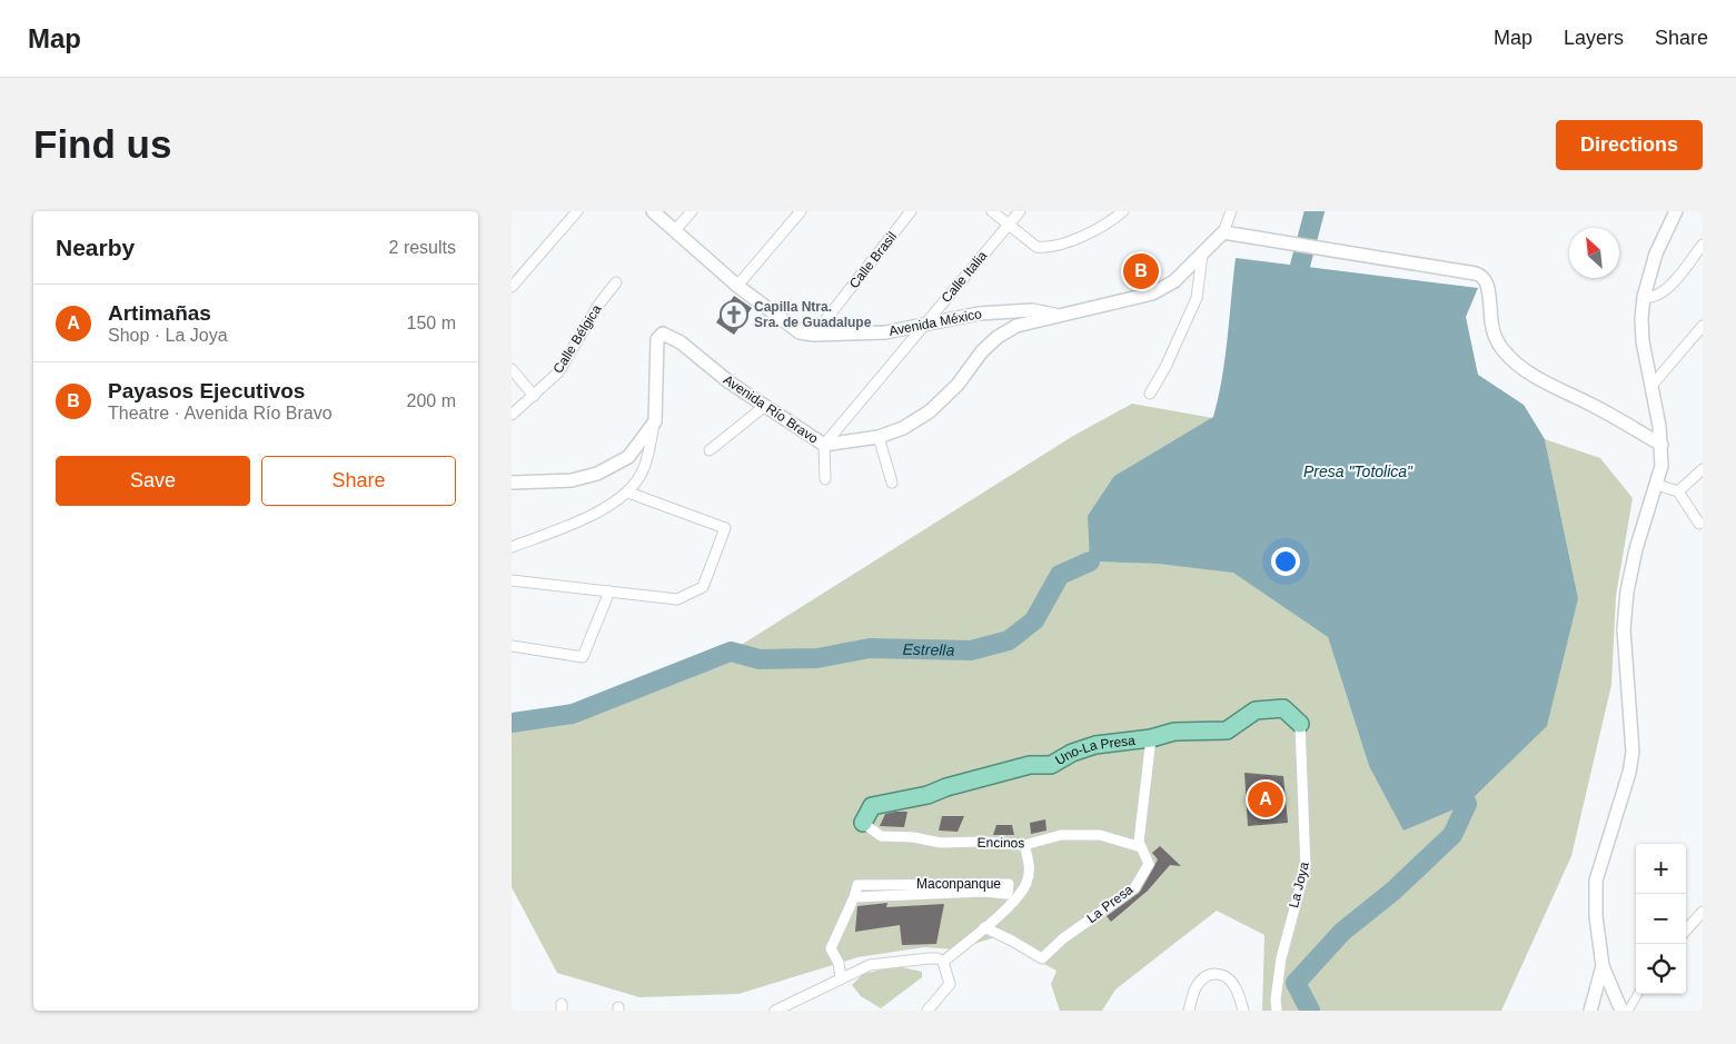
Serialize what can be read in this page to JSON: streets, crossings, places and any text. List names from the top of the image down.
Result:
{
  "streets": {
    "highway": ["Uno-La Presa"],
    "street": [
      "Calle Brasil",
      "Calle Italia",
      "Avenida México",
      "Calle Bélgica",
      "Avenida Río Bravo",
      "Encinos",
      "Maconpanque",
      "La Joya",
      "La Presa"
    ]
  },
  "crossings": [
    ["Calle Brasil", "Avenida México"],
    ["Calle Italia", "Avenida México"],
    ["Calle Italia", "Avenida Río Bravo"],
    ["Avenida México", "Avenida Río Bravo"],
    ["Uno-La Presa", "Encinos"],
    ["Uno-La Presa", "La Joya"],
    ["Uno-La Presa", "La Presa"],
    ["Encinos", "La Presa"]
  ],
  "water": ["Presa \"Totolica\"", "Estrella"],
  "places": {
    "church": ["Capilla Ntra. Sra. de Guadalupe"]
  },
  "north": "top left",
  "page": {
    "header": "Map",
    "nav": ["Map", "Layers", "Share"],
    "buttons": [
      "Directions",
      ["Save", "Share"]
    ],
    "title": "Find us",
    "heading": ["Nearby", "2 results"],
    "pins": ["B", "A"],
    "list": [
      {
        "mark": "A",
        "name": "Artimañas",
        "note": "Shop · La Joya",
        "value": "150 m"
      },
      {
        "mark": "B",
        "name": "Payasos Ejecutivos",
        "note": "Theatre · Avenida Río Bravo",
        "value": "200 m"
      }
    ],
    "map_buttons": ["+", "−"]
  }
}
